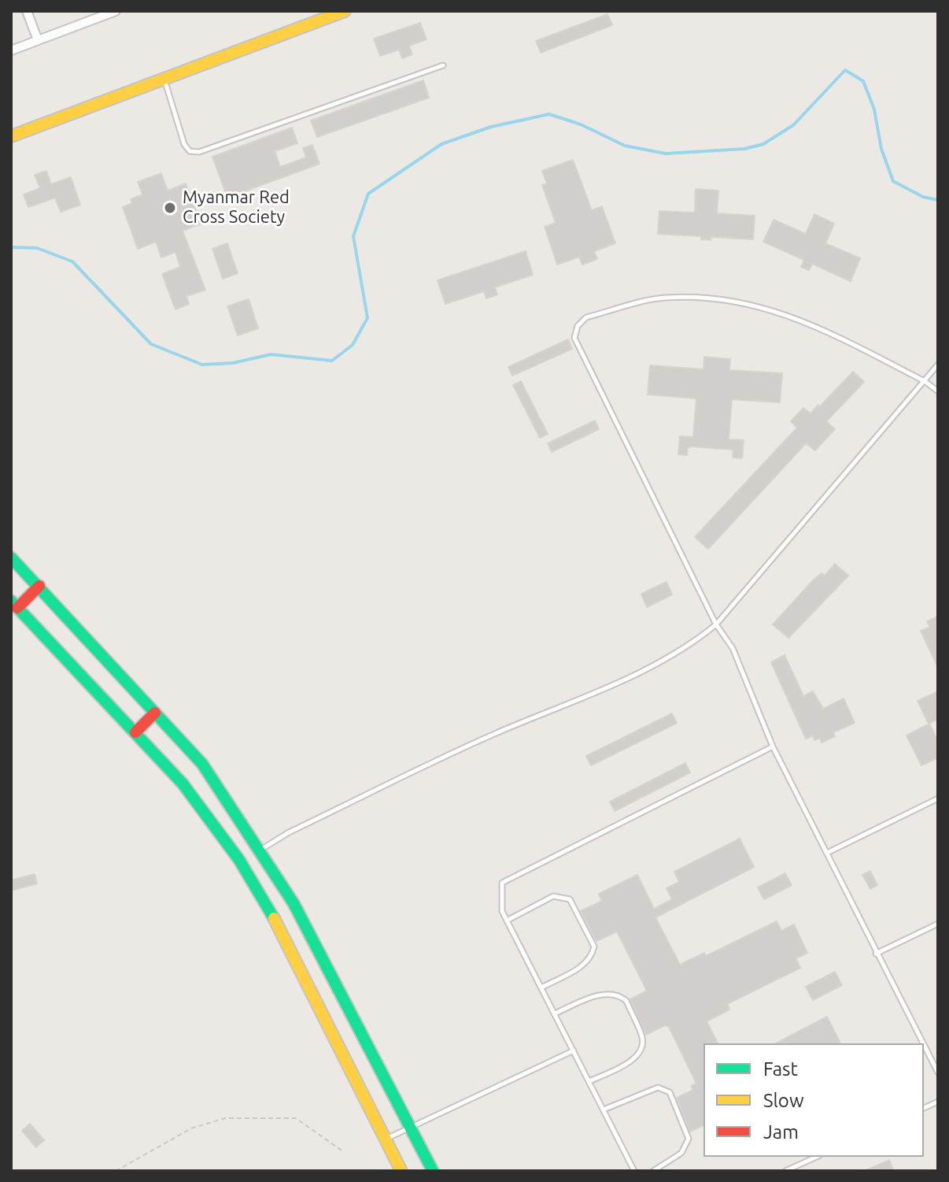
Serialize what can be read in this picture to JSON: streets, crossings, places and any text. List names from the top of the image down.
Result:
{
  "places": ["Myanmar Red Cross Society"],
  "legend": ["Fast", "Slow", "Jam"]
}
